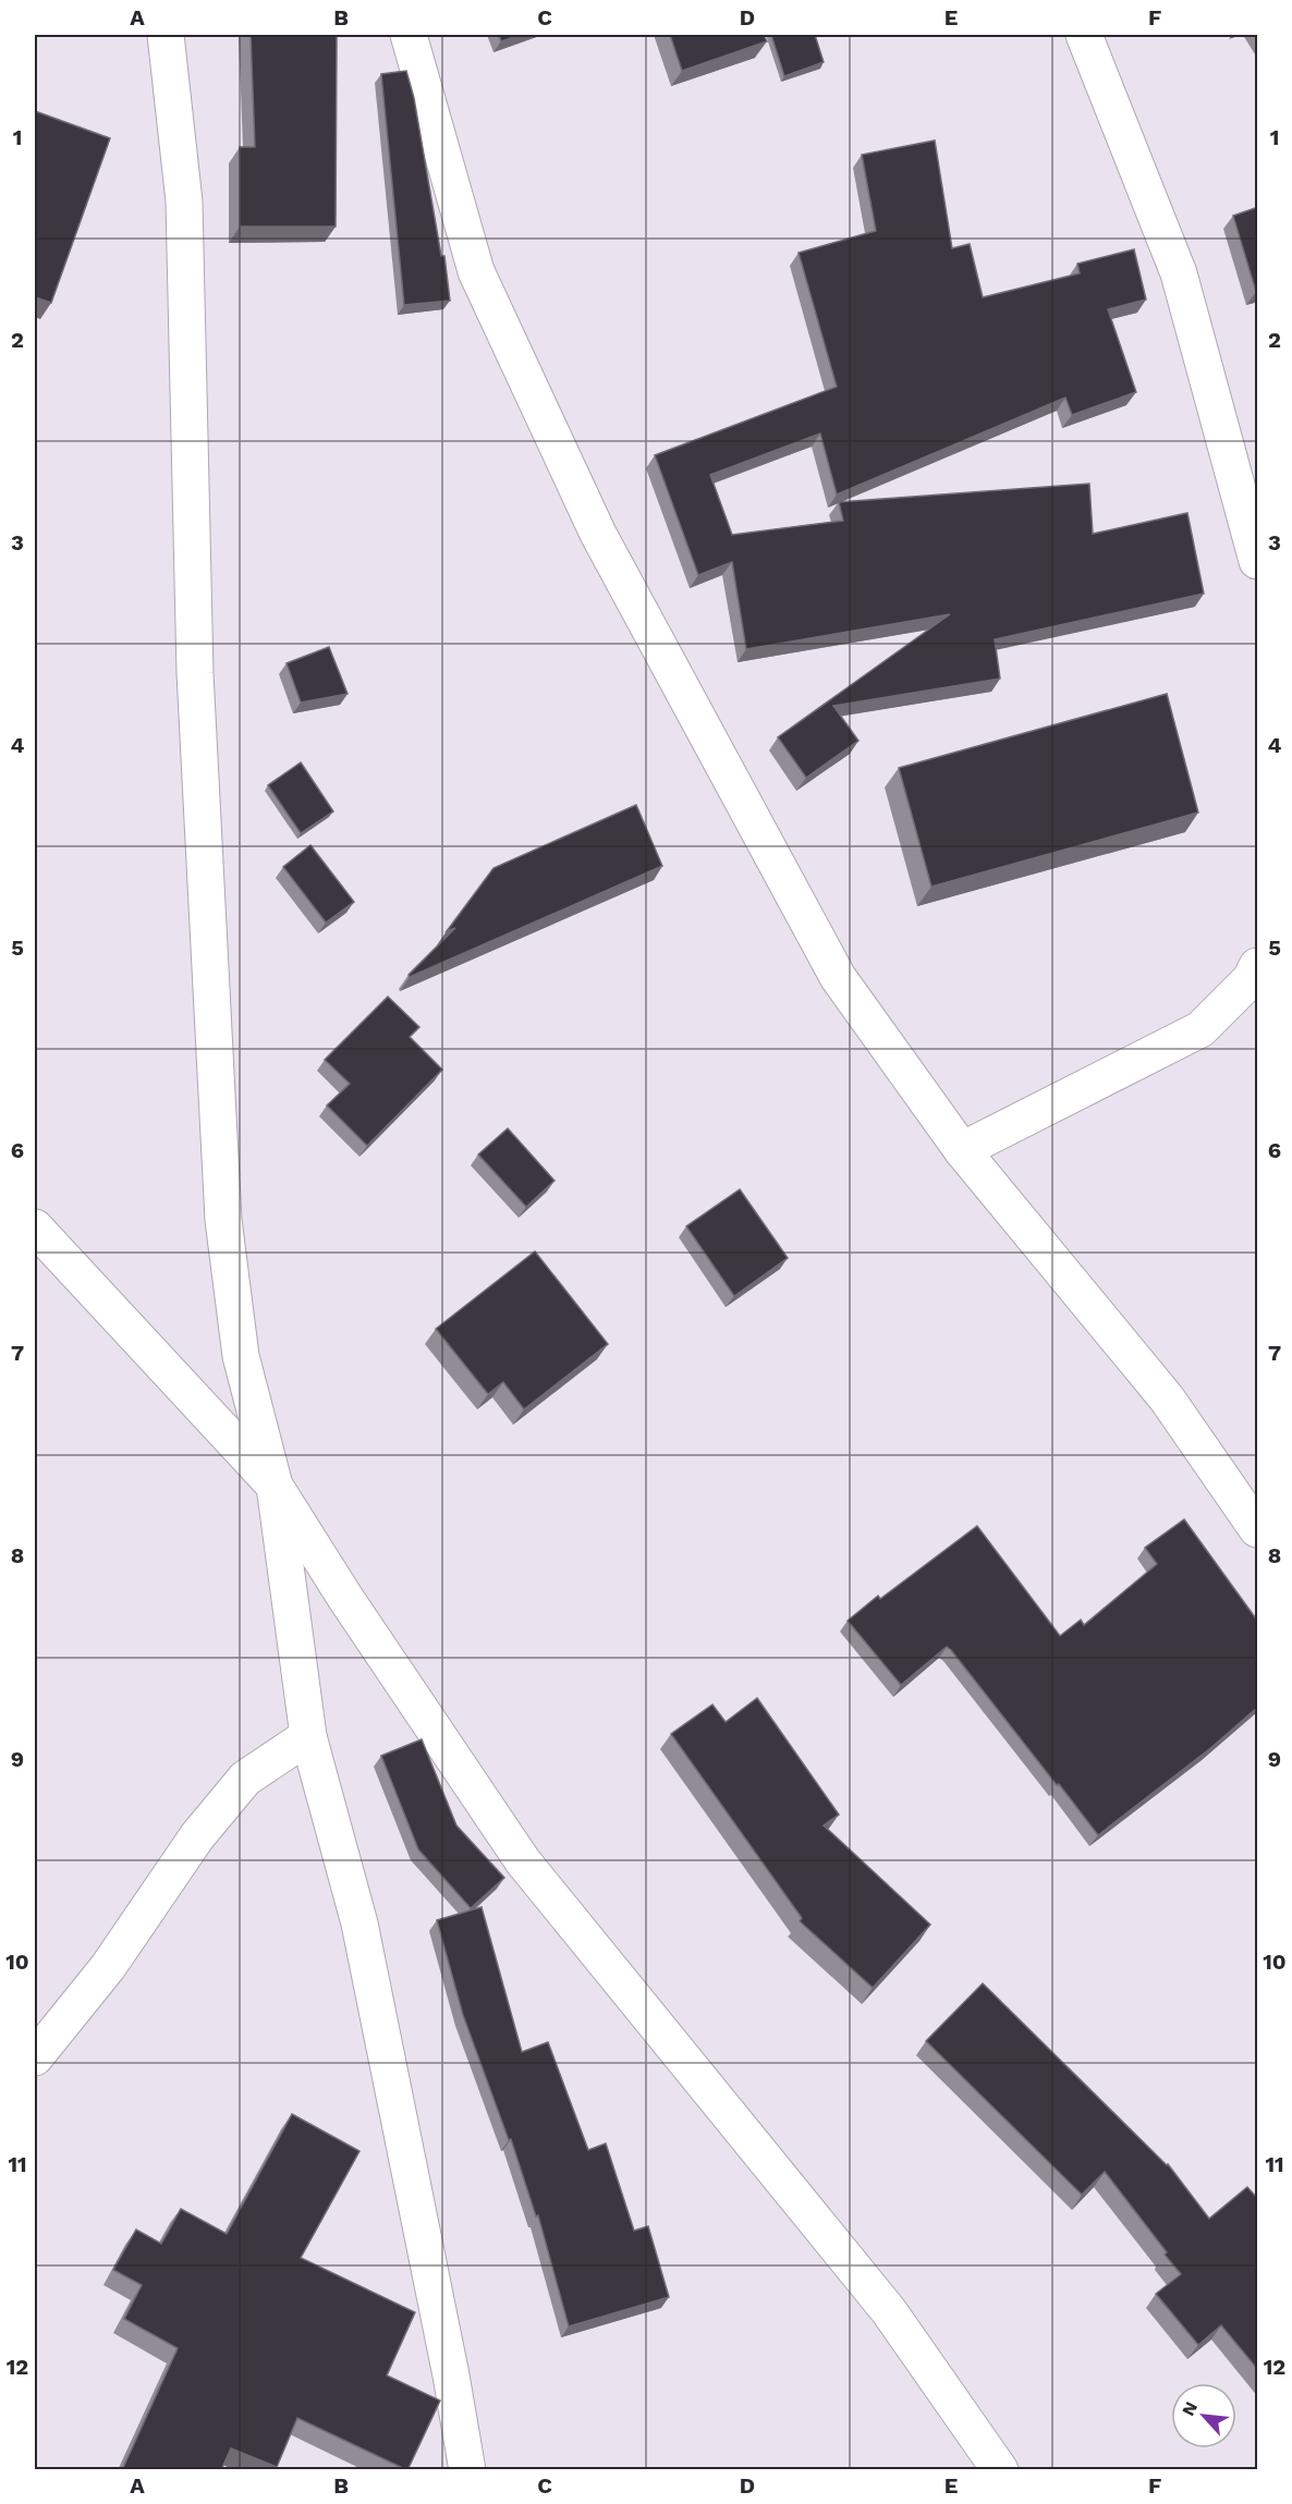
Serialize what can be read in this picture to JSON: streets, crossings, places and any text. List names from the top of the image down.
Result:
{
  "north": "top left",
  "grid": {
    "columns": [
      "A",
      "B",
      "C",
      "D",
      "E",
      "F"
    ],
    "rows": [
      "1",
      "2",
      "3",
      "4",
      "5",
      "6",
      "7",
      "8",
      "9",
      "10",
      "11",
      "12"
    ]
  }
}
